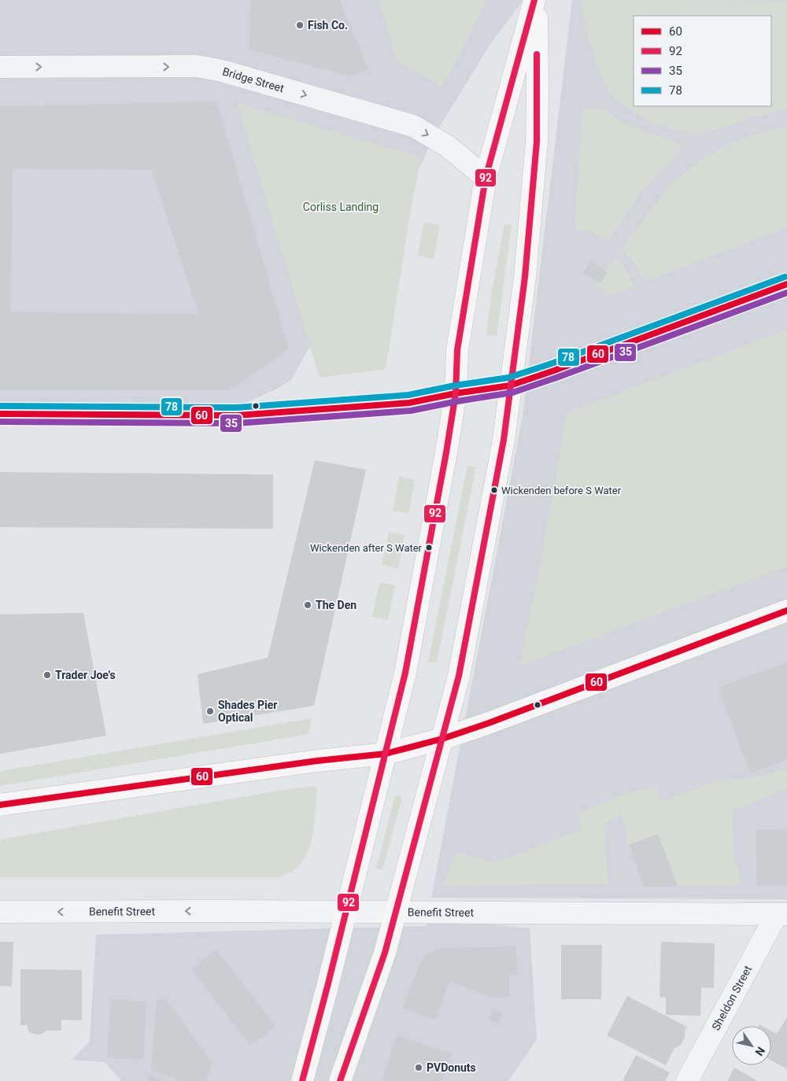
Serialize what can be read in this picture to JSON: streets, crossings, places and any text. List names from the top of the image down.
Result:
{
  "streets": {
    "street": ["Bridge Street", "Benefit Street", "Sheldon Street"]
  },
  "crossings": [
    ["Benefit Street", "Sheldon Street"]
  ],
  "one_way": ["Bridge Street", "Benefit Street"],
  "parks": ["Corliss Landing"],
  "places": [
    "Fish Co.",
    "Wickenden before S Water",
    "Wickenden after S Water",
    "The Den",
    "Trader Joe's",
    "Shades Pier Optical",
    "PVDonuts"
  ],
  "lines": [
    "transit line 92",
    "transit line 78",
    "transit line 60",
    "transit line 35"
  ],
  "legend": [
    "60",
    "92",
    "35",
    "78"
  ],
  "north": "bottom right"
}
